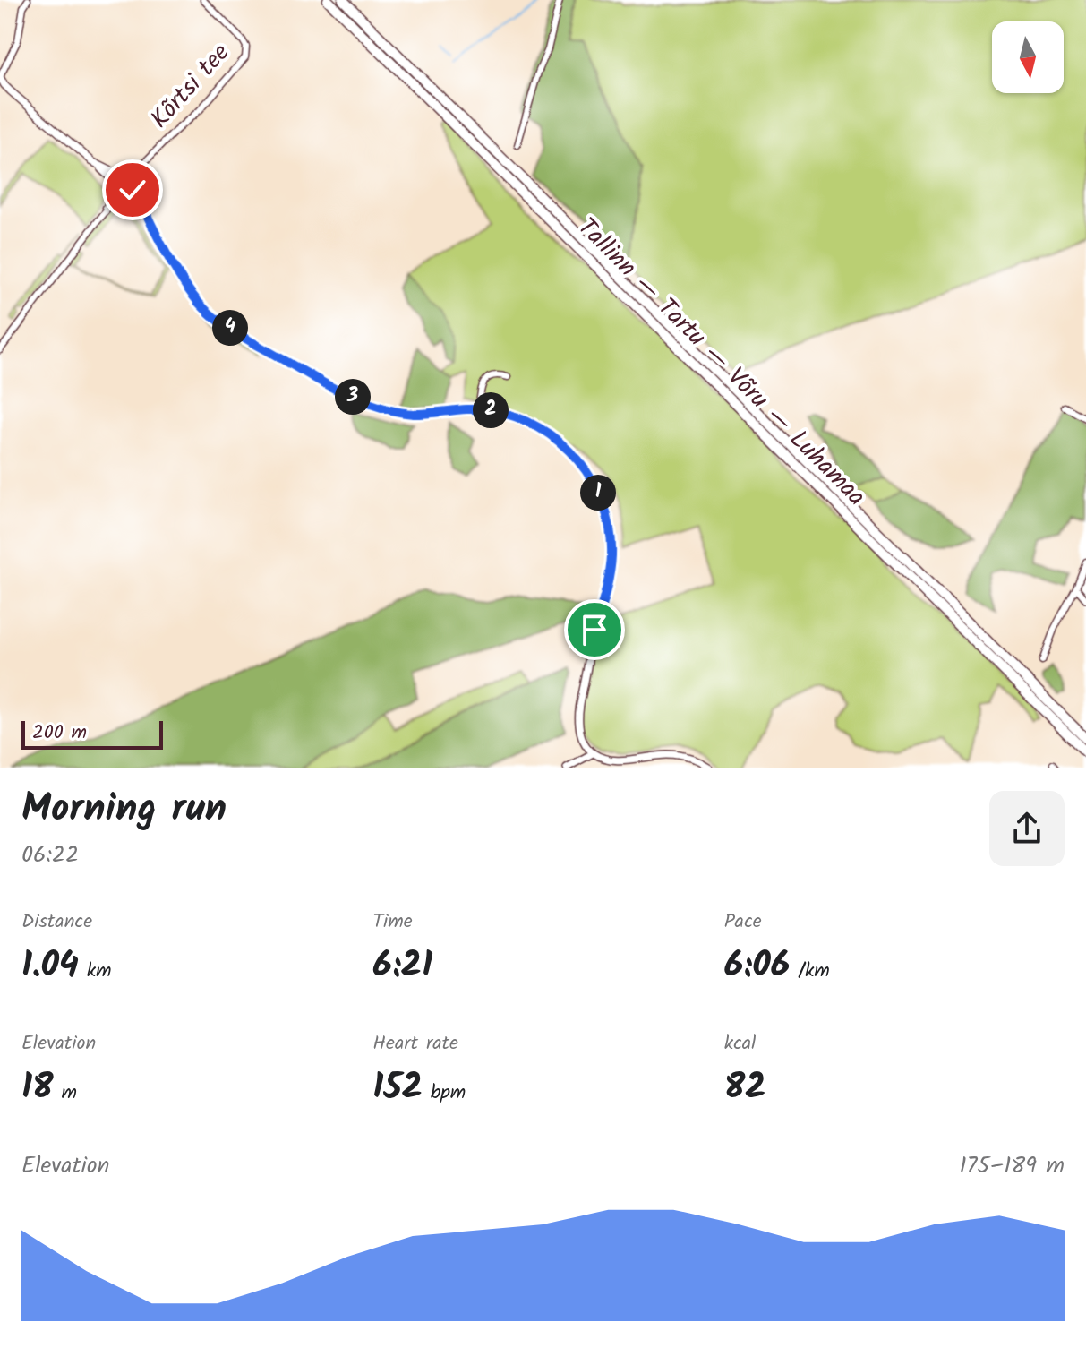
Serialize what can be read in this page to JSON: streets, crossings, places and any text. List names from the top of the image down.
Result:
{
  "streets": {
    "highway": ["Tallinn — Tartu — Võru — Luhamaa"],
    "street": ["Kõrtsi tee"]
  },
  "scale_bar": "200 m",
  "north": "bottom",
  "page": {
    "pins": [
      "4",
      "3",
      "2",
      "1"
    ],
    "scale": "200 m",
    "heading": ["Morning run", "06:22"],
    "stats": [
      ["Distance", "1.04 km"],
      ["Time", "6:21"],
      ["Pace", "6:06 /km"],
      ["Elevation", "18 m"],
      ["Heart rate", "152 bpm"],
      ["kcal", "82"]
    ],
    "chart": ["Elevation", "175–189 m"]
  }
}
